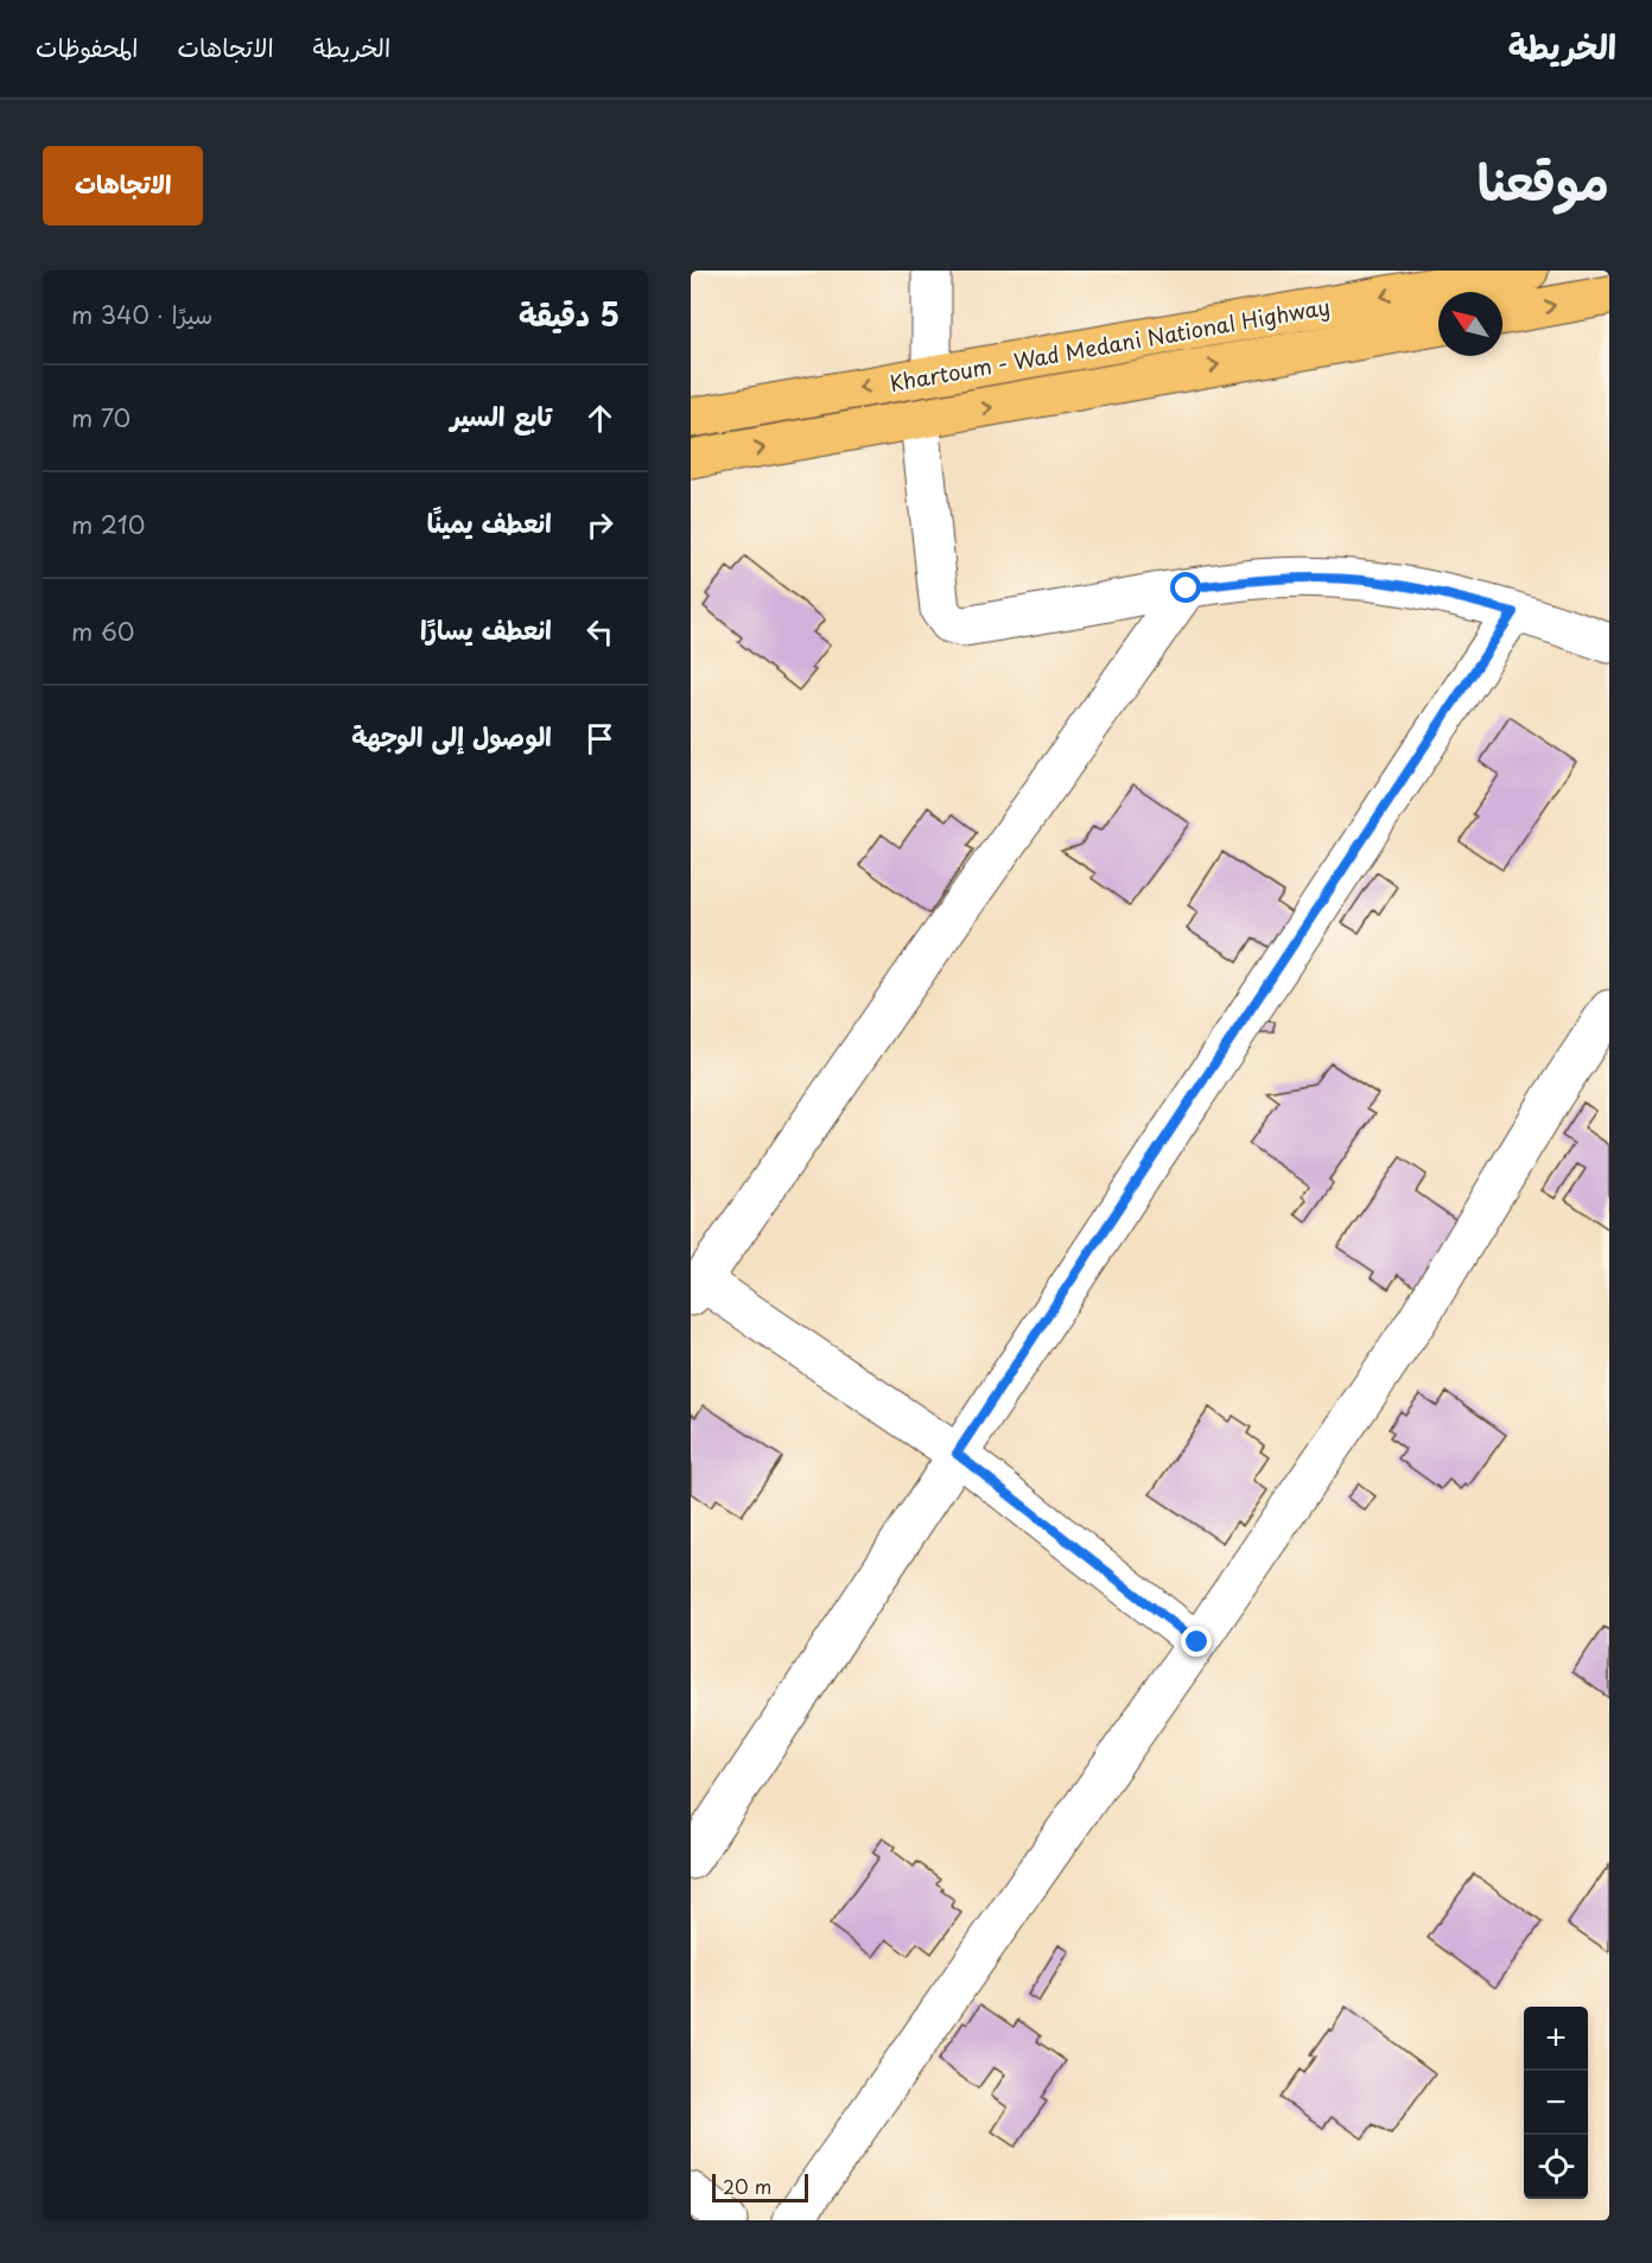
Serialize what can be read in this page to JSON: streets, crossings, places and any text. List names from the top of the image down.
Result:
{
  "streets": {
    "highway": ["Khartoum - Wad Medani National Highway"]
  },
  "scale_bar": "20 m",
  "north": "top left",
  "page": {
    "header": "الخريطة",
    "nav": ["الخريطة", "الاتجاهات", "المحفوظات"],
    "title": "موقعنا",
    "buttons": "الاتجاهات",
    "heading": ["5 دقيقة", "سيرًا · 340 m"],
    "list": [
      ["تابع السير", "70 m"],
      ["انعطف يمينًا", "210 m"],
      ["انعطف يسارًا", "60 m"],
      "الوصول إلى الوجهة"
    ],
    "map_buttons": ["+", "−"],
    "scale": "20 m"
  }
}
